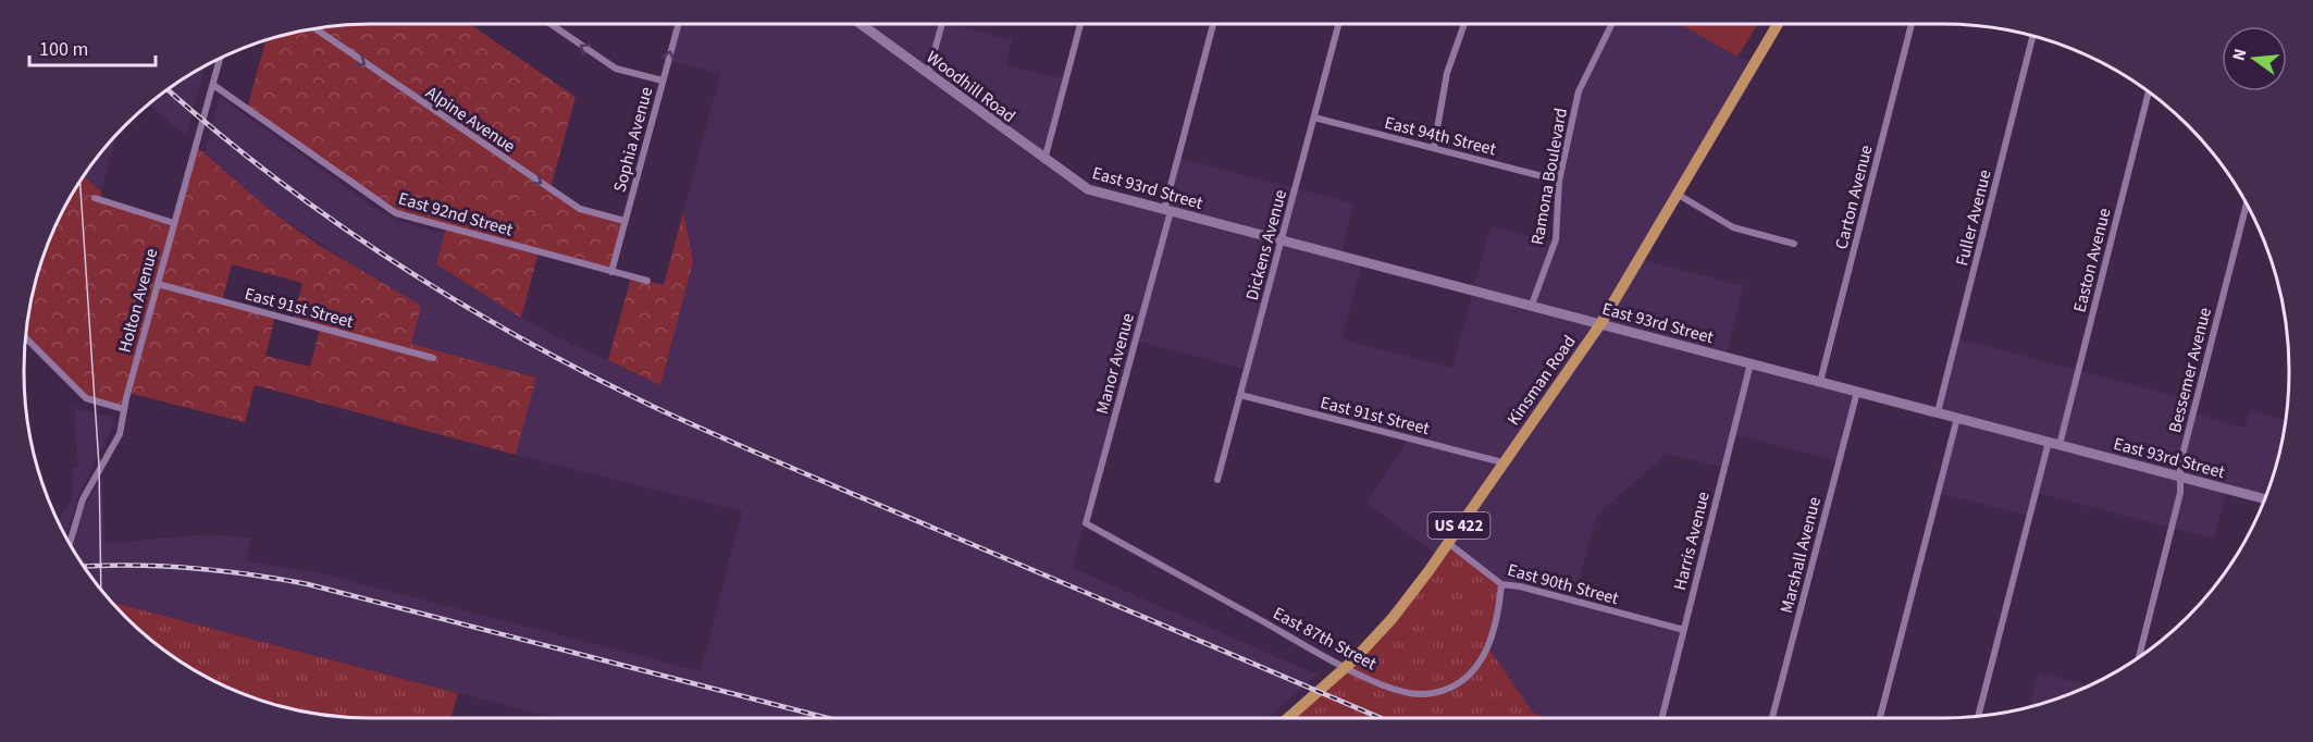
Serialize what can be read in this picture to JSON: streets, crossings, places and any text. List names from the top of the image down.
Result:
{
  "streets": {
    "main road": [
      "Woodhill Road",
      "East 93rd Street",
      "Kinsman Road",
      "US 422"
    ],
    "street": [
      "Alpine Avenue",
      "East 94th Street",
      "Sophia Avenue",
      "Ramona Boulevard",
      "Carton Avenue",
      "East 92nd Street",
      "Fuller Avenue",
      "Dickens Avenue",
      "Easton Avenue",
      "Holton Avenue",
      "East 91st Street",
      "Manor Avenue",
      "Bessemer Avenue",
      "Harris Avenue",
      "Marshall Avenue",
      "East 90th Street",
      "East 87th Street"
    ]
  },
  "crossings": [
    ["Woodhill Road", "East 93rd Street"],
    ["Alpine Avenue", "Sophia Avenue"],
    ["East 94th Street", "Ramona Boulevard"],
    ["East 94th Street", "Dickens Avenue"],
    ["Sophia Avenue", "East 92nd Street"],
    ["Ramona Boulevard", "East 93rd Street"],
    ["East 93rd Street", "Carton Avenue"],
    ["East 93rd Street", "Fuller Avenue"],
    ["East 93rd Street", "Dickens Avenue"],
    ["East 93rd Street", "Easton Avenue"],
    ["East 93rd Street", "Manor Avenue"],
    ["East 93rd Street", "Bessemer Avenue"],
    ["East 93rd Street", "Kinsman Road"],
    ["East 93rd Street", "Harris Avenue"],
    ["East 93rd Street", "Marshall Avenue"],
    ["East 92nd Street", "Holton Avenue"],
    ["Dickens Avenue", "East 91st Street"],
    ["Holton Avenue", "East 91st Street"],
    ["East 91st Street", "Kinsman Road"],
    ["Manor Avenue", "East 87th Street"],
    ["Kinsman Road", "East 90th Street"],
    ["Harris Avenue", "East 90th Street"],
    ["East 90th Street", "East 87th Street"]
  ],
  "one_way": ["Alpine Avenue"],
  "scale_bar": "100 m",
  "north": "left"
}
